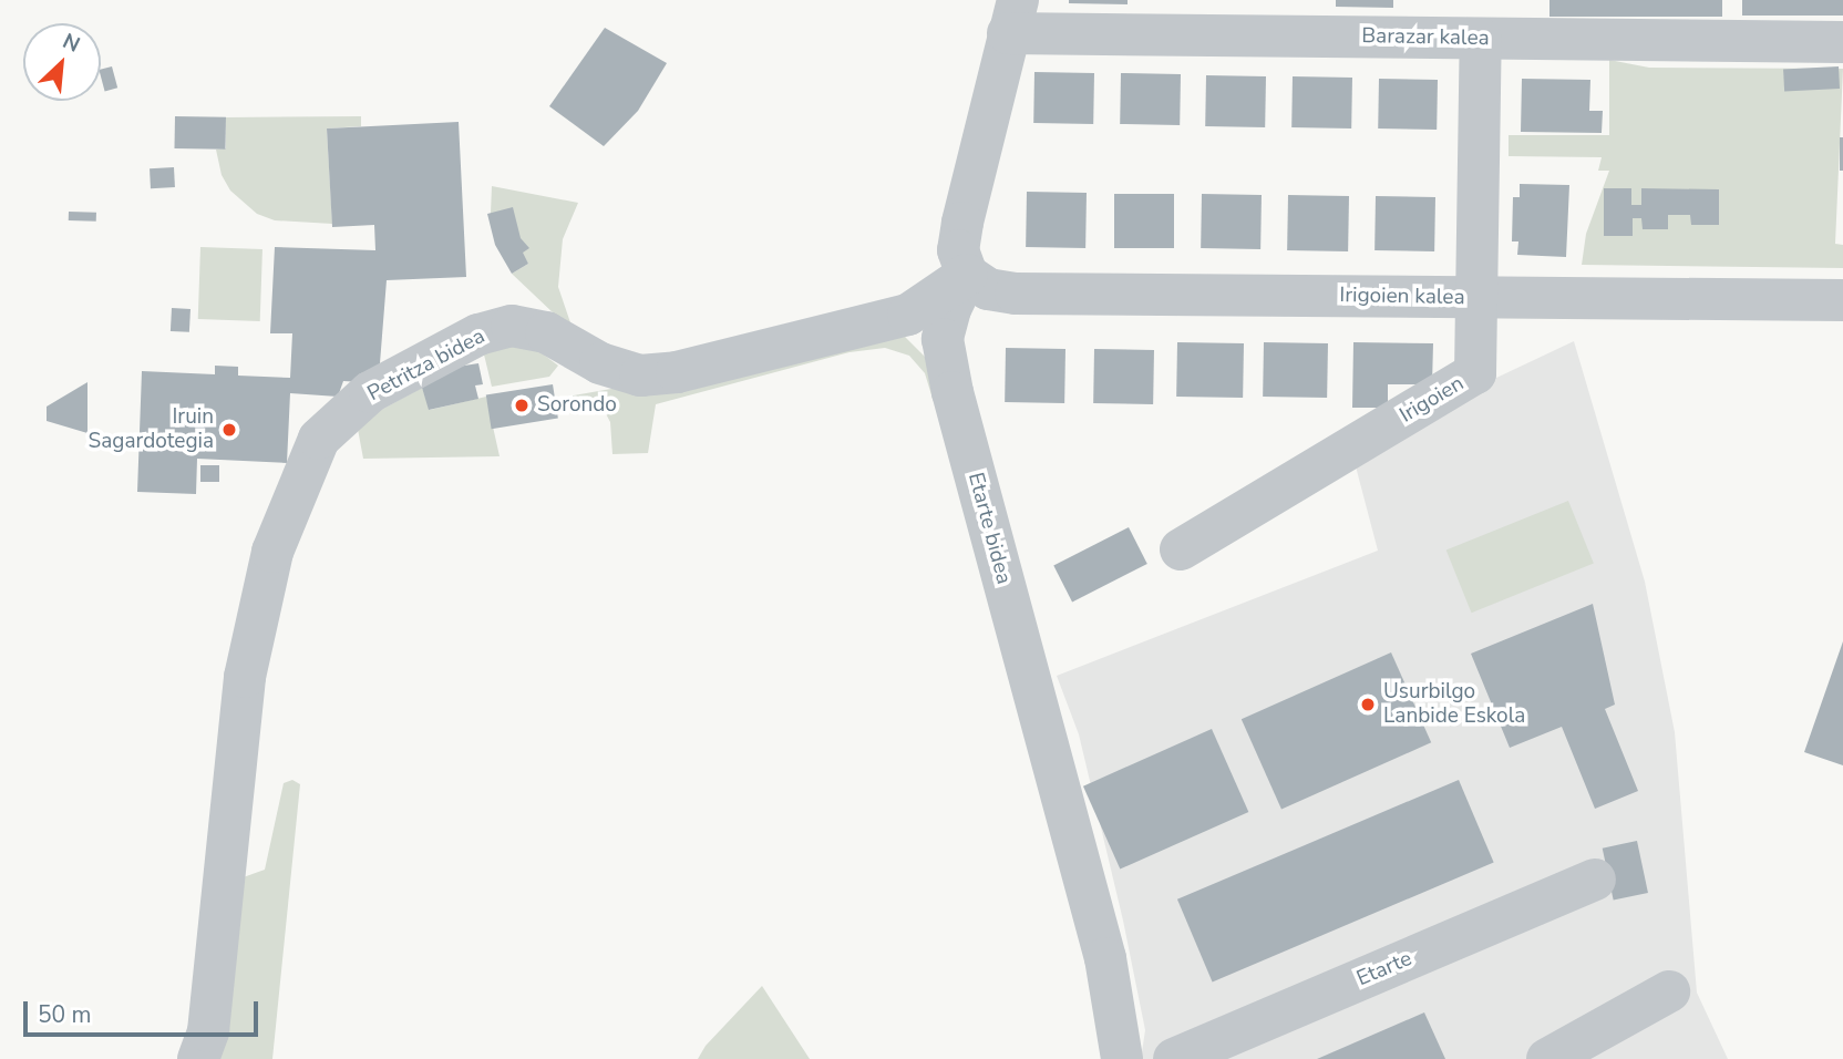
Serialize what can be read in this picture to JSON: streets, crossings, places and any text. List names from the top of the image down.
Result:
{
  "streets": {
    "street": [
      "Barazar kalea",
      "Irigoien kalea",
      "Petritza bidea",
      "Irigoien",
      "Etarte bidea",
      "Etarte"
    ]
  },
  "crossings": [
    ["Barazar kalea", "Irigoien"],
    ["Irigoien kalea", "Petritza bidea"],
    ["Irigoien kalea", "Irigoien"],
    ["Irigoien kalea", "Etarte bidea"],
    ["Petritza bidea", "Etarte bidea"]
  ],
  "places": ["Sorondo", "Iruin Sagardotegia", "Usurbilgo Lanbide Eskola"],
  "scale_bar": "50 m",
  "north": "top right"
}
